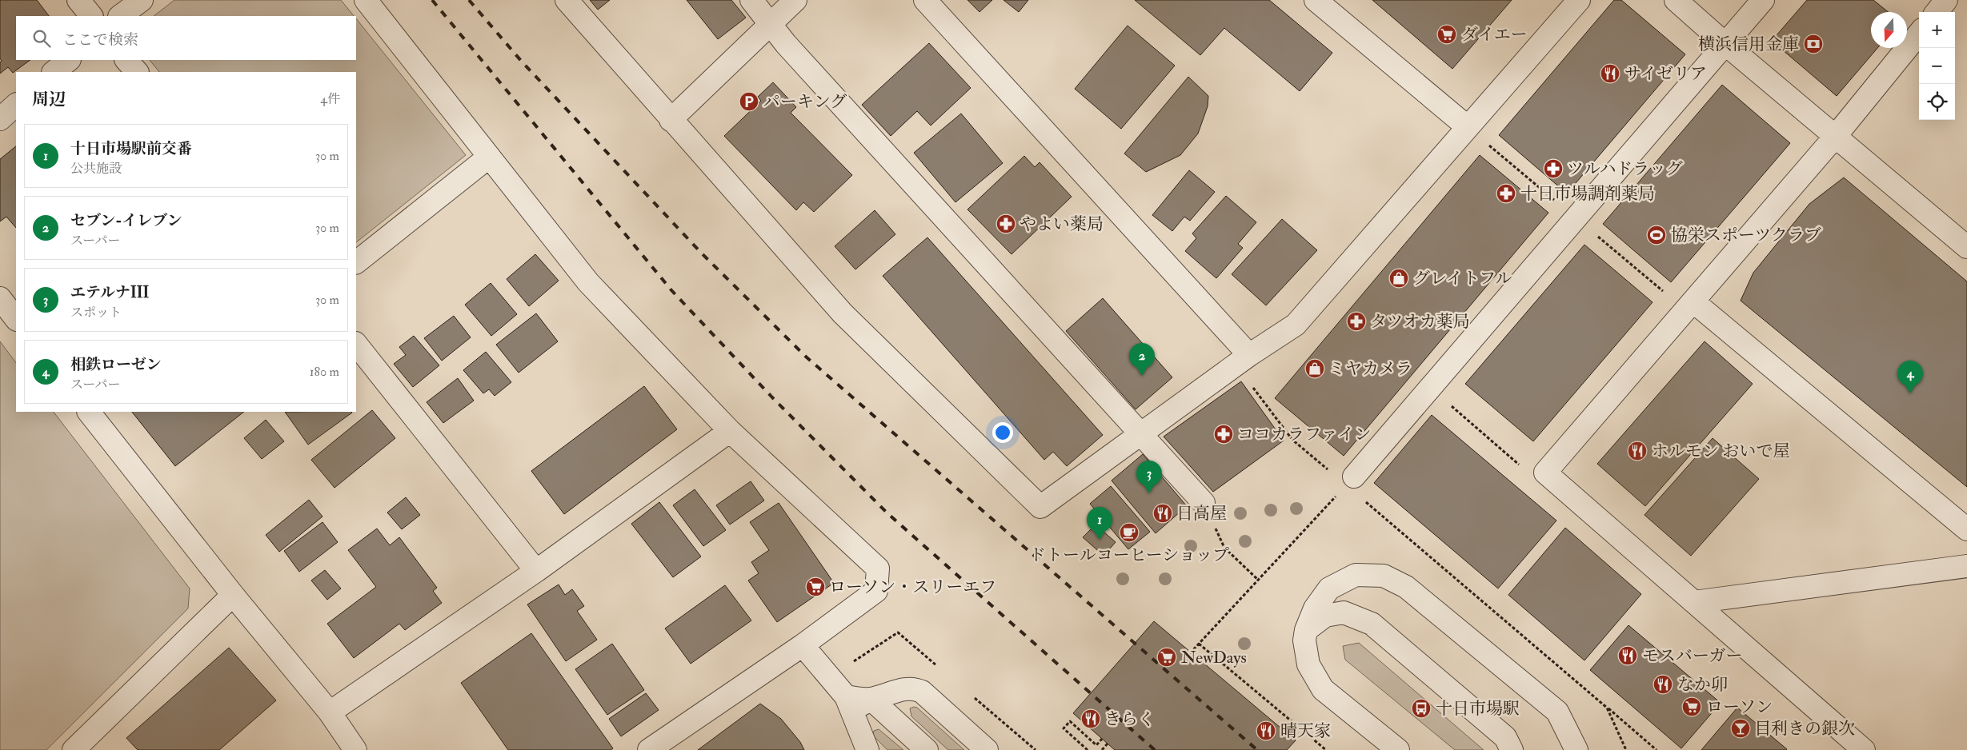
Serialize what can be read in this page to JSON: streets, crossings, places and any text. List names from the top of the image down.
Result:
{
  "places": {
    "supermarket": [
      "ダイエー",
      "ローソン・スリーエフ",
      "NewDays",
      "ローソン"
    ],
    "bank": ["横浜信用金庫"],
    "restaurant": [
      "サイゼリア",
      "ホルモン おいで屋",
      "日高屋",
      "モスバーガー",
      "なか卯",
      "きらく",
      "晴天家"
    ],
    "parking": ["パーキング"],
    "pharmacy": [
      "ツルハドラッグ",
      "十日市場調剤薬局",
      "やよい薬局",
      "タツオカ薬局",
      "ココカラファイン"
    ],
    "sports": ["協栄スポーツクラブ"],
    "shop": ["グレイトフル", "ミヤカメラ"],
    "cafe": ["ドトールコーヒーショップ"],
    "bus stop": ["十日市場駅"],
    "bar": ["目利きの銀次"]
  },
  "north": "bottom",
  "page": {
    "map_buttons": ["+", "−"],
    "search": "ここで検索",
    "heading": ["周辺", "4件"],
    "list": [
      {
        "mark": "1",
        "name": "十日市場駅前交番",
        "note": "公共施設",
        "value": "30 m"
      },
      {
        "mark": "2",
        "name": "セブン-イレブン",
        "note": "スーパー",
        "value": "30 m"
      },
      {
        "mark": "3",
        "name": "エテルナIII",
        "note": "スポット",
        "value": "30 m"
      },
      {
        "mark": "4",
        "name": "相鉄ローゼン",
        "note": "スーパー",
        "value": "180 m"
      }
    ],
    "pins": [
      "2",
      "4",
      "3",
      "1"
    ]
  }
}
